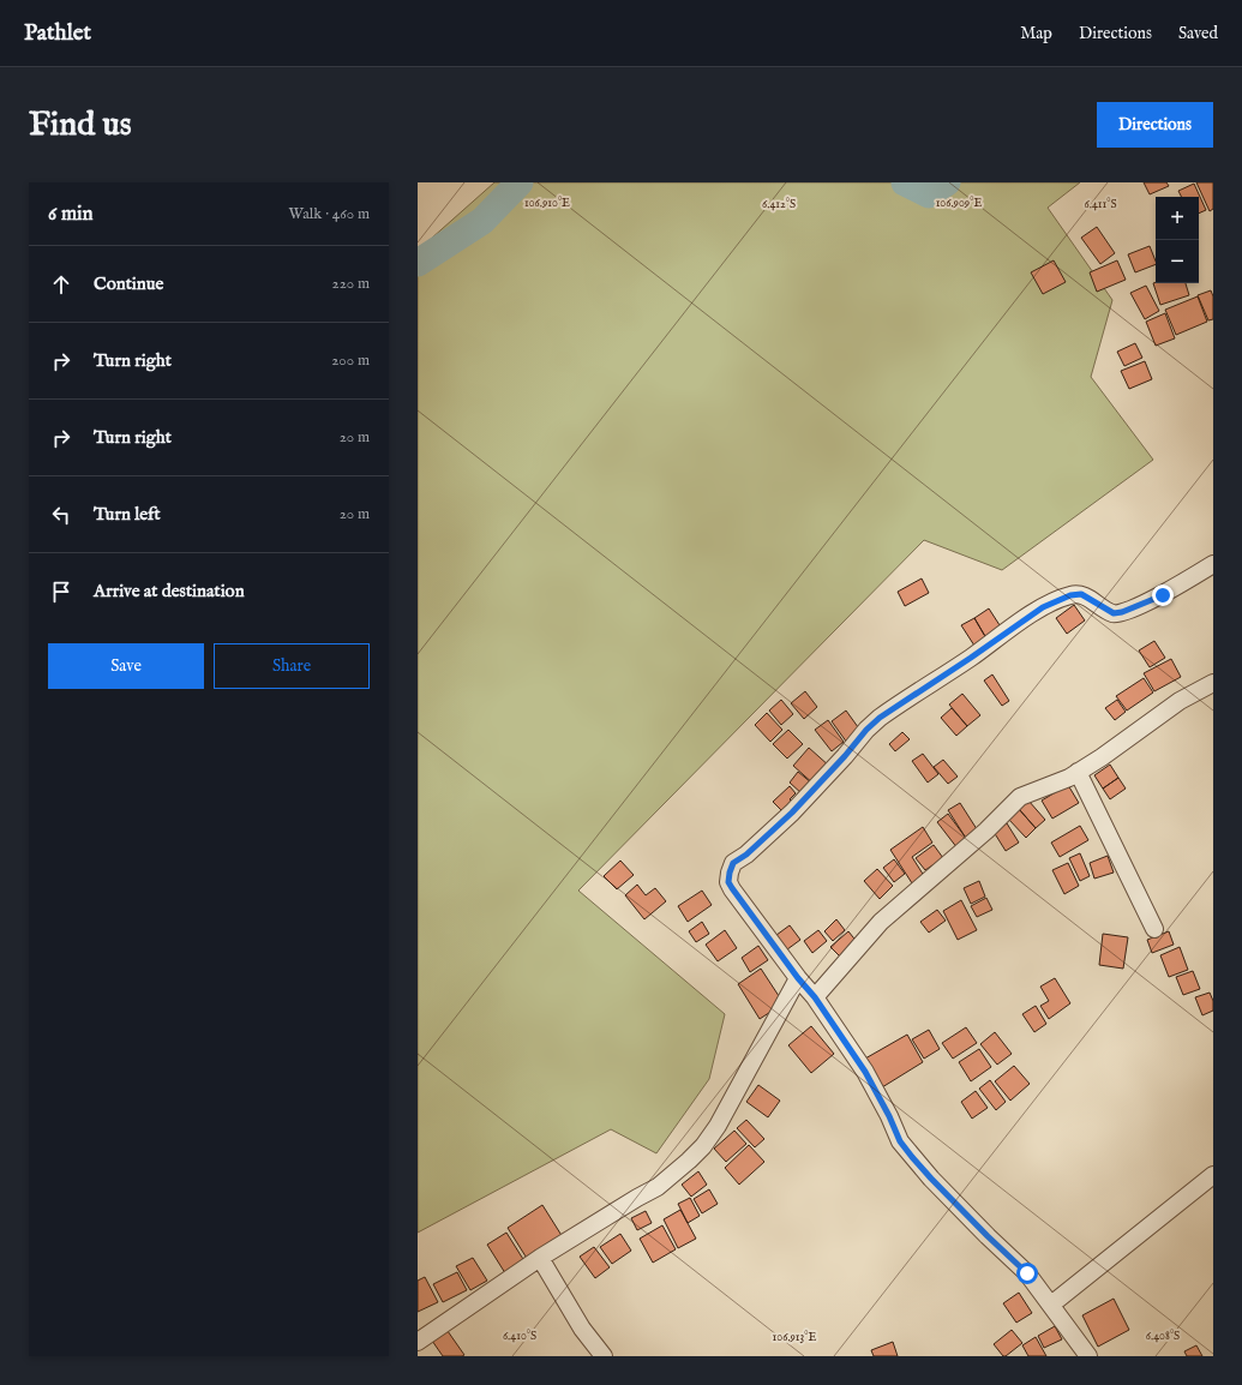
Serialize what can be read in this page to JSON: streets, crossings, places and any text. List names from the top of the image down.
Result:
{
  "page": {
    "header": "Pathlet",
    "nav": ["Map", "Directions", "Saved"],
    "buttons": [
      "Directions",
      ["Save", "Share"]
    ],
    "title": "Find us",
    "heading": ["6 min", "Walk · 460 m"],
    "map_buttons": ["+", "−"],
    "list": [
      ["Continue", "220 m"],
      ["Turn right", "200 m"],
      ["Turn right", "20 m"],
      ["Turn left", "20 m"],
      "Arrive at destination"
    ]
  },
  "coordinates": [
    "106.910°E",
    "106.909°E",
    "6.412°S",
    "6.411°S",
    "6.410°S",
    "6.408°S",
    "106.913°E"
  ]
}
